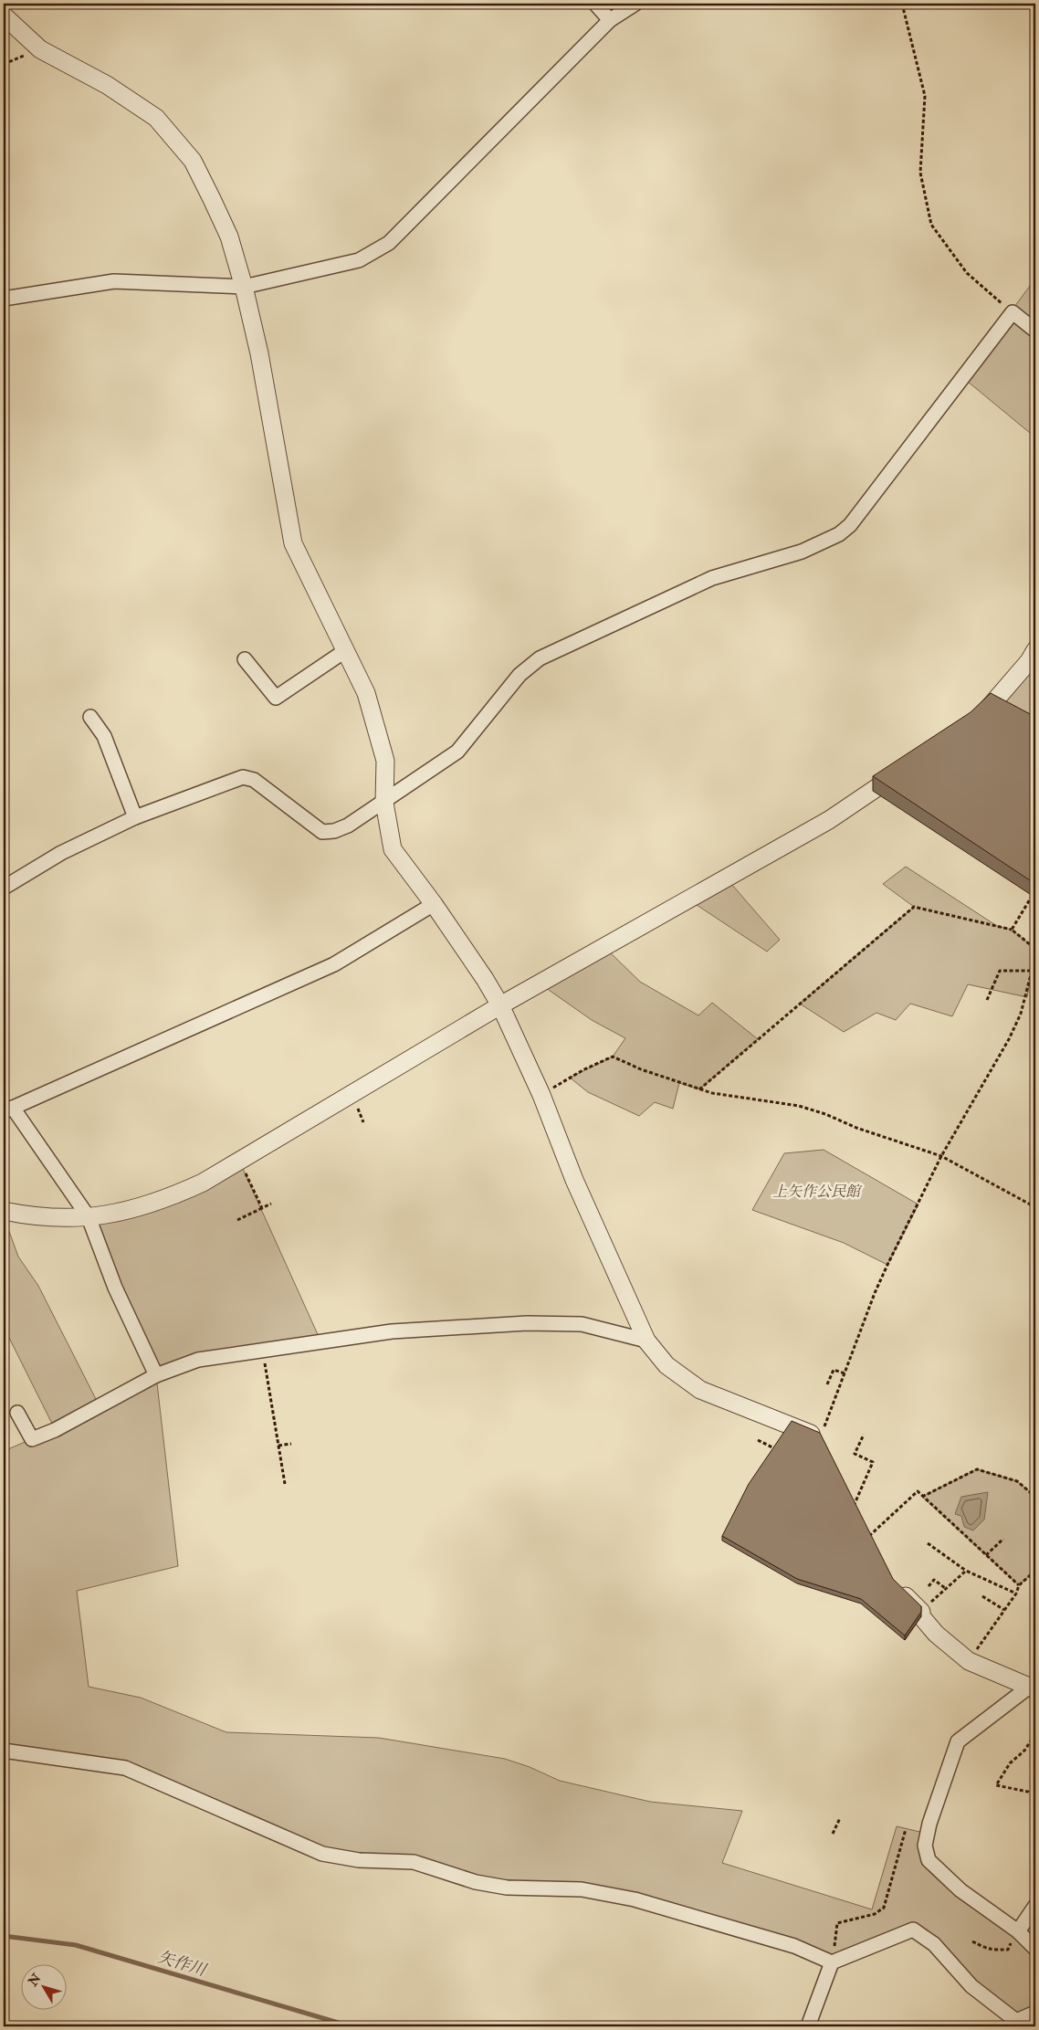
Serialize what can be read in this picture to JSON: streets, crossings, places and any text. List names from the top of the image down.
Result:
{
  "water": ["矢作川"],
  "parks": ["上矢作公民館"],
  "north": "top left"
}
